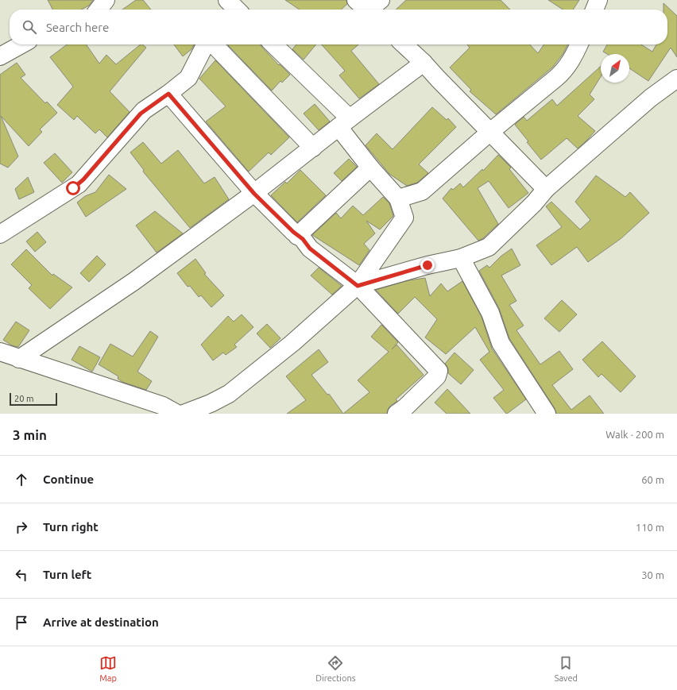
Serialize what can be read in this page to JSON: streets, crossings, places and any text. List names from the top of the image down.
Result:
{
  "scale_bar": "20 m",
  "north": "top right",
  "page": {
    "search": "Search here",
    "scale": "20 m",
    "heading": ["3 min", "Walk · 200 m"],
    "list": [
      ["Continue", "60 m"],
      ["Turn right", "110 m"],
      ["Turn left", "30 m"],
      "Arrive at destination"
    ],
    "nav": ["Map", "Directions", "Saved"]
  }
}
